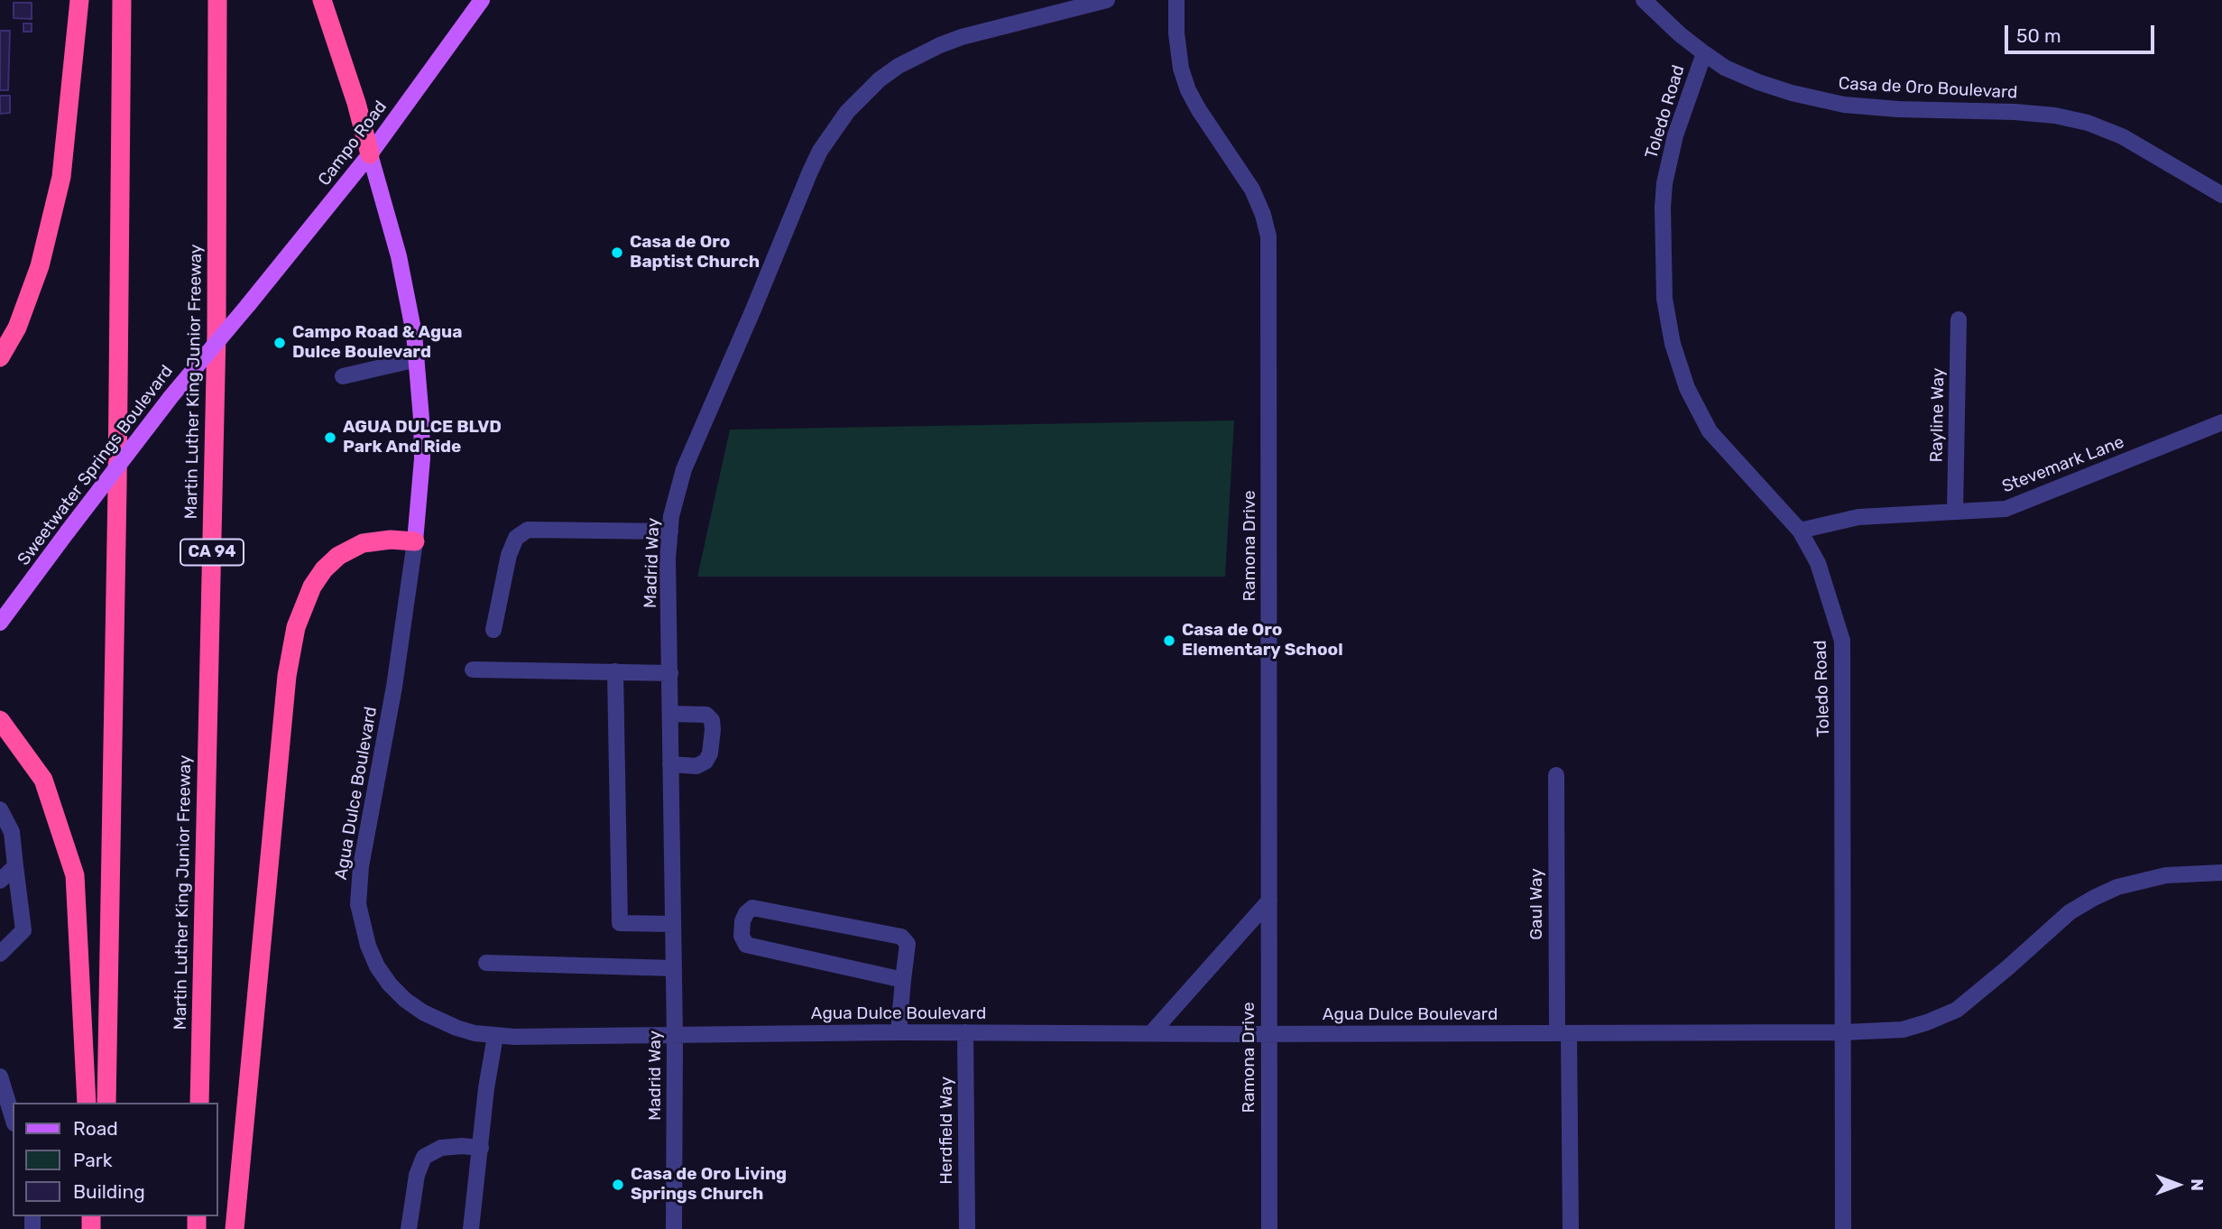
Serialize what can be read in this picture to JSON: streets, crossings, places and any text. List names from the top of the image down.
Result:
{
  "streets": {
    "highway": ["Martin Luther King Junior Freeway", "CA 94"],
    "main road": ["Campo Road", "Sweetwater Springs Boulevard", "Agua Dulce Boulevard"],
    "street": [
      "Casa de Oro Boulevard",
      "Toledo Road",
      "Rayline Way",
      "Stevemark Lane",
      "Ramona Drive",
      "Madrid Way",
      "Gaul Way",
      "Herdfield Way"
    ]
  },
  "crossings": [
    ["Casa de Oro Boulevard", "Toledo Road"],
    ["Toledo Road", "Stevemark Lane"],
    ["Toledo Road", "Agua Dulce Boulevard"],
    ["Campo Road", "Sweetwater Springs Boulevard"],
    ["Campo Road", "Agua Dulce Boulevard"],
    ["Rayline Way", "Stevemark Lane"],
    ["Ramona Drive", "Agua Dulce Boulevard"],
    ["Madrid Way", "Agua Dulce Boulevard"],
    ["Agua Dulce Boulevard", "Gaul Way"],
    ["Agua Dulce Boulevard", "Herdfield Way"]
  ],
  "places": [
    "Casa de Oro Baptist Church",
    "Campo Road & Agua Dulce Boulevard",
    "AGUA DULCE BLVD Park And Ride",
    "Casa de Oro Elementary School",
    "Casa de Oro Living Springs Church"
  ],
  "legend": ["Road", "Park", "Building"],
  "scale_bar": "50 m",
  "north": "right"
}
